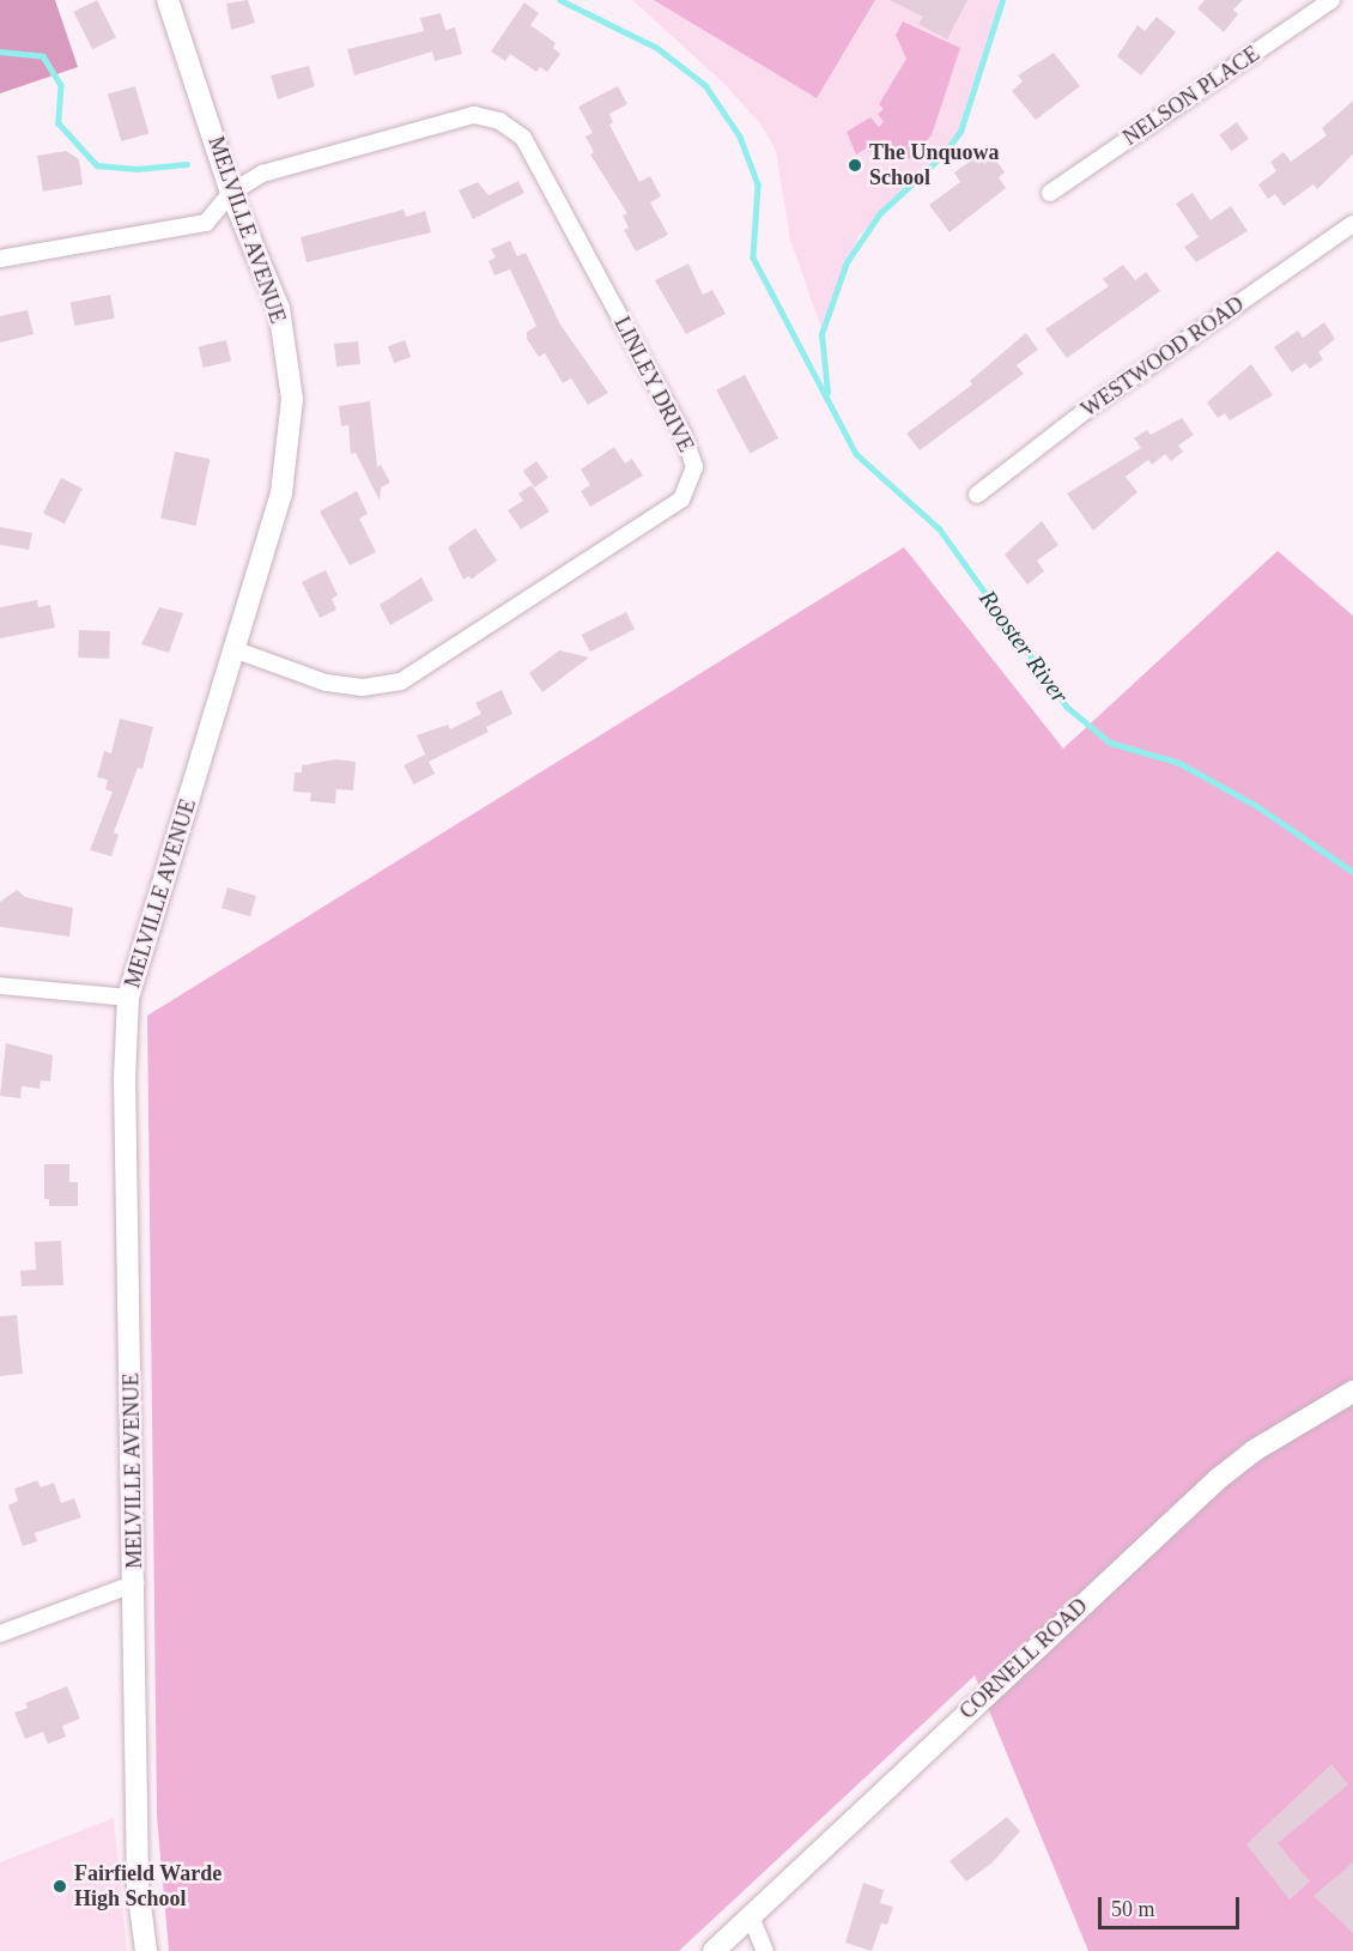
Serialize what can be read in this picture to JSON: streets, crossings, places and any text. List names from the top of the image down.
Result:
{
  "streets": {
    "street": [
      "NELSON PLACE",
      "MELVILLE AVENUE",
      "WESTWOOD ROAD",
      "LINLEY DRIVE",
      "CORNELL ROAD"
    ]
  },
  "crossings": [
    ["MELVILLE AVENUE", "LINLEY DRIVE"]
  ],
  "water": ["Rooster River"],
  "places": ["The Unquowa School", "Fairfield Warde High School"],
  "scale_bar": "50 m"
}
